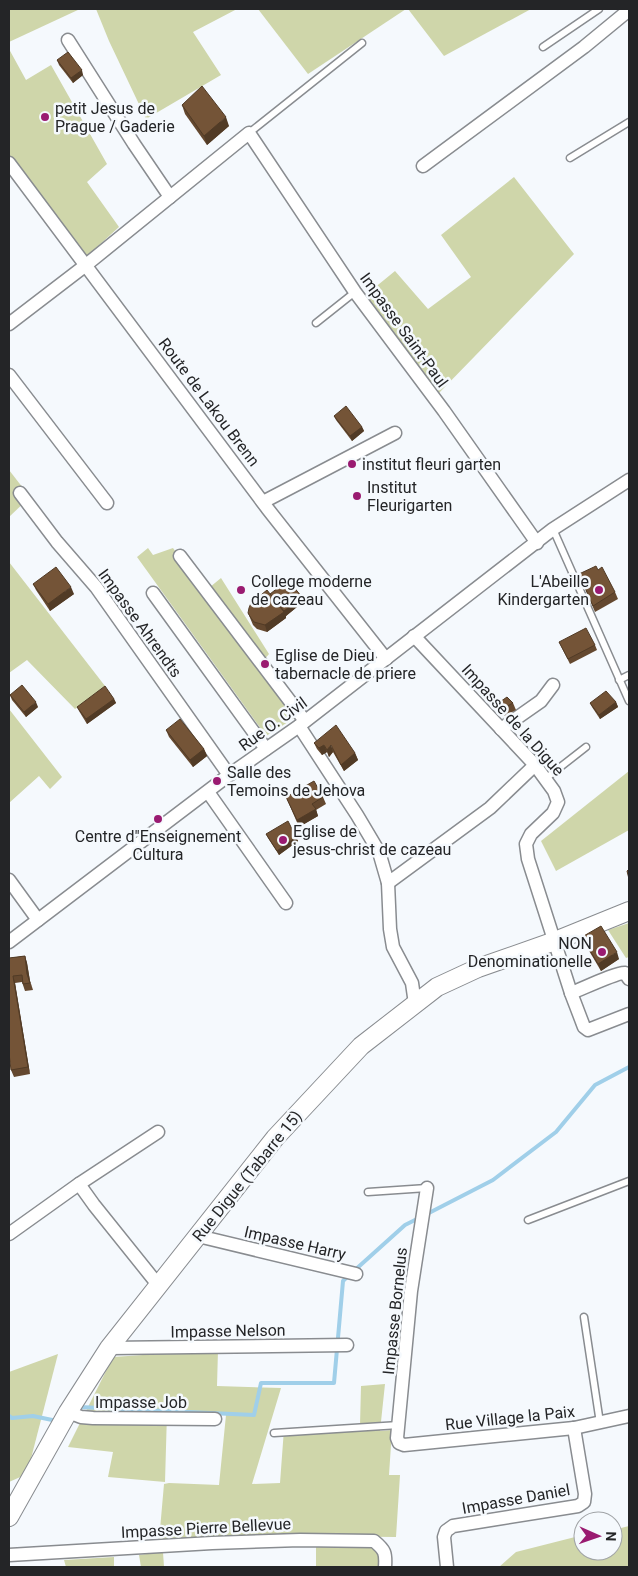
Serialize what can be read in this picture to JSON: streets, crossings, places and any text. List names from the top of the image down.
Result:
{
  "streets": {
    "street": [
      "Impasse Saint-Paul",
      "Route de Lakou Brenn",
      "Impasse Ahrendts",
      "Impasse de la Digue",
      "Rue O. Civil",
      "Rue Digue (Tabarre 15)",
      "Impasse Harry",
      "Impasse Bornelus",
      "Impasse Nelson",
      "Impasse Job",
      "Rue Village la Paix",
      "Impasse Daniel",
      "Impasse Pierre Bellevue"
    ]
  },
  "crossings": [
    ["Impasse Saint-Paul", "Rue O. Civil"],
    ["Route de Lakou Brenn", "Rue O. Civil"],
    ["Impasse Ahrendts", "Rue O. Civil"],
    ["Impasse de la Digue", "Rue O. Civil"],
    ["Impasse de la Digue", "Rue Digue (Tabarre 15)"],
    ["Rue Digue (Tabarre 15)", "Impasse Harry"],
    ["Rue Digue (Tabarre 15)", "Impasse Nelson"],
    ["Rue Digue (Tabarre 15)", "Impasse Job"],
    ["Impasse Bornelus", "Rue Village la Paix"],
    ["Rue Village la Paix", "Impasse Daniel"]
  ],
  "places": [
    "petit Jesus de Prague / Gaderie",
    "institut fleuri garten",
    "Institut Fleurigarten",
    "College moderne de cazeau",
    "L'Abeille Kindergarten",
    "Eglise de Dieu tabernacle de priere",
    "Salle des Temoins de Jehova",
    "Centre d\"Enseignement Cultura",
    "Eglise de jesus-christ de cazeau",
    "NON Denominationelle"
  ],
  "north": "right"
}
